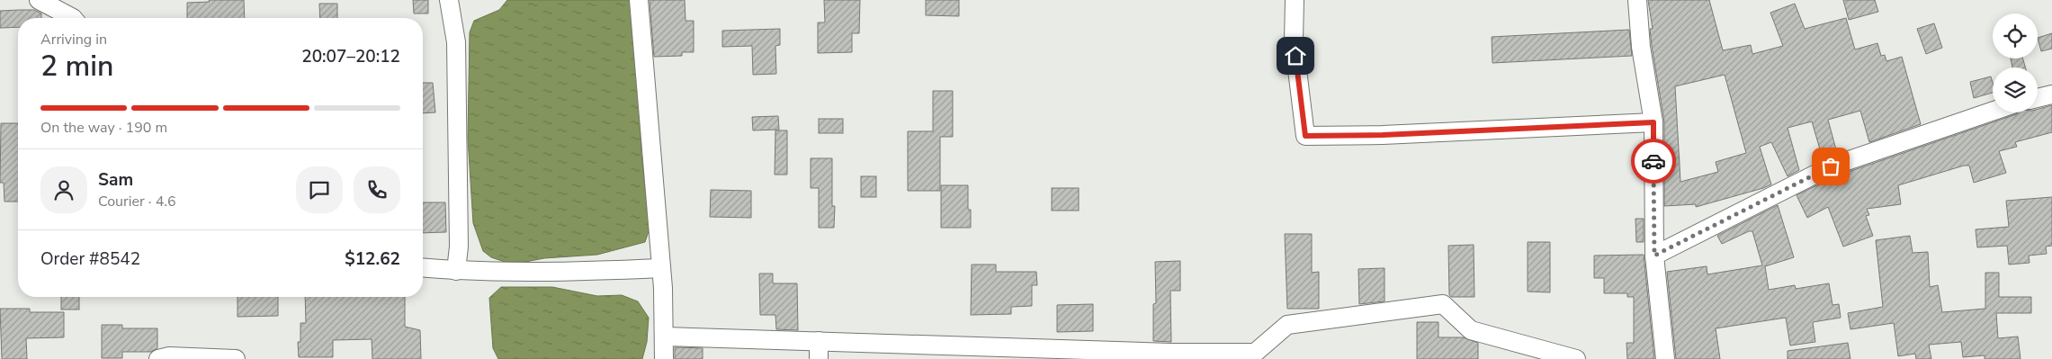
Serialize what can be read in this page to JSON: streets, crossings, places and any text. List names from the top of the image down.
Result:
{
  "page": {
    "heading": ["2 min", "Arriving in", "20:07–20:12"],
    "panel": [
      "Sam",
      "Courier · 4.6",
      "Order #8542",
      "$12.62"
    ],
    "bar": "On the way · 190 m"
  }
}
